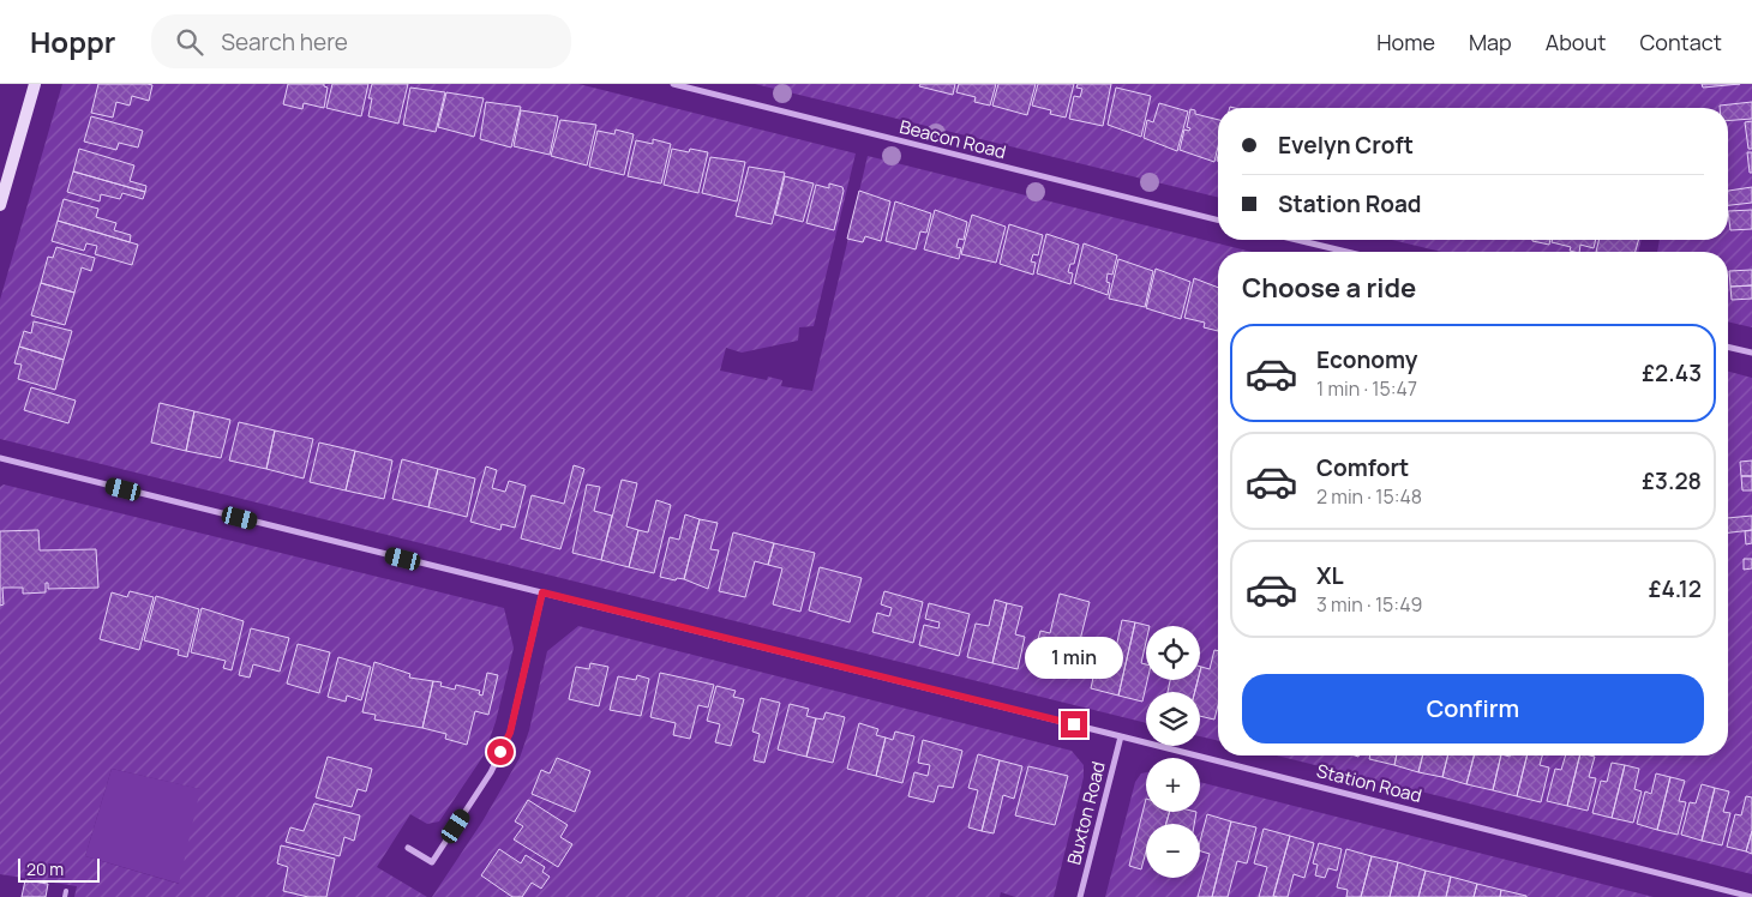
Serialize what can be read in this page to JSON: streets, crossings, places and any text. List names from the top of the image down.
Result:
{
  "streets": {
    "street": ["Beacon Road", "Station Road", "Buxton Road"]
  },
  "crossings": [
    ["Station Road", "Buxton Road"]
  ],
  "scale_bar": "20 m",
  "page": {
    "header": "Hoppr",
    "search": "Search here",
    "nav": [
      "Home",
      "Map",
      "About",
      "Contact"
    ],
    "banner": ["Evelyn Croft", "Station Road"],
    "heading": "Choose a ride",
    "list": [
      {
        "name": "Economy",
        "note": "1 min · 15:47",
        "value": "£2.43"
      },
      {
        "name": "Comfort",
        "note": "2 min · 15:48",
        "value": "£3.28"
      },
      {
        "name": "XL",
        "note": "3 min · 15:49",
        "value": "£4.12"
      }
    ],
    "map_buttons": ["+", "−"],
    "bubble": "1 min",
    "buttons": "Confirm",
    "scale": "20 m"
  }
}
